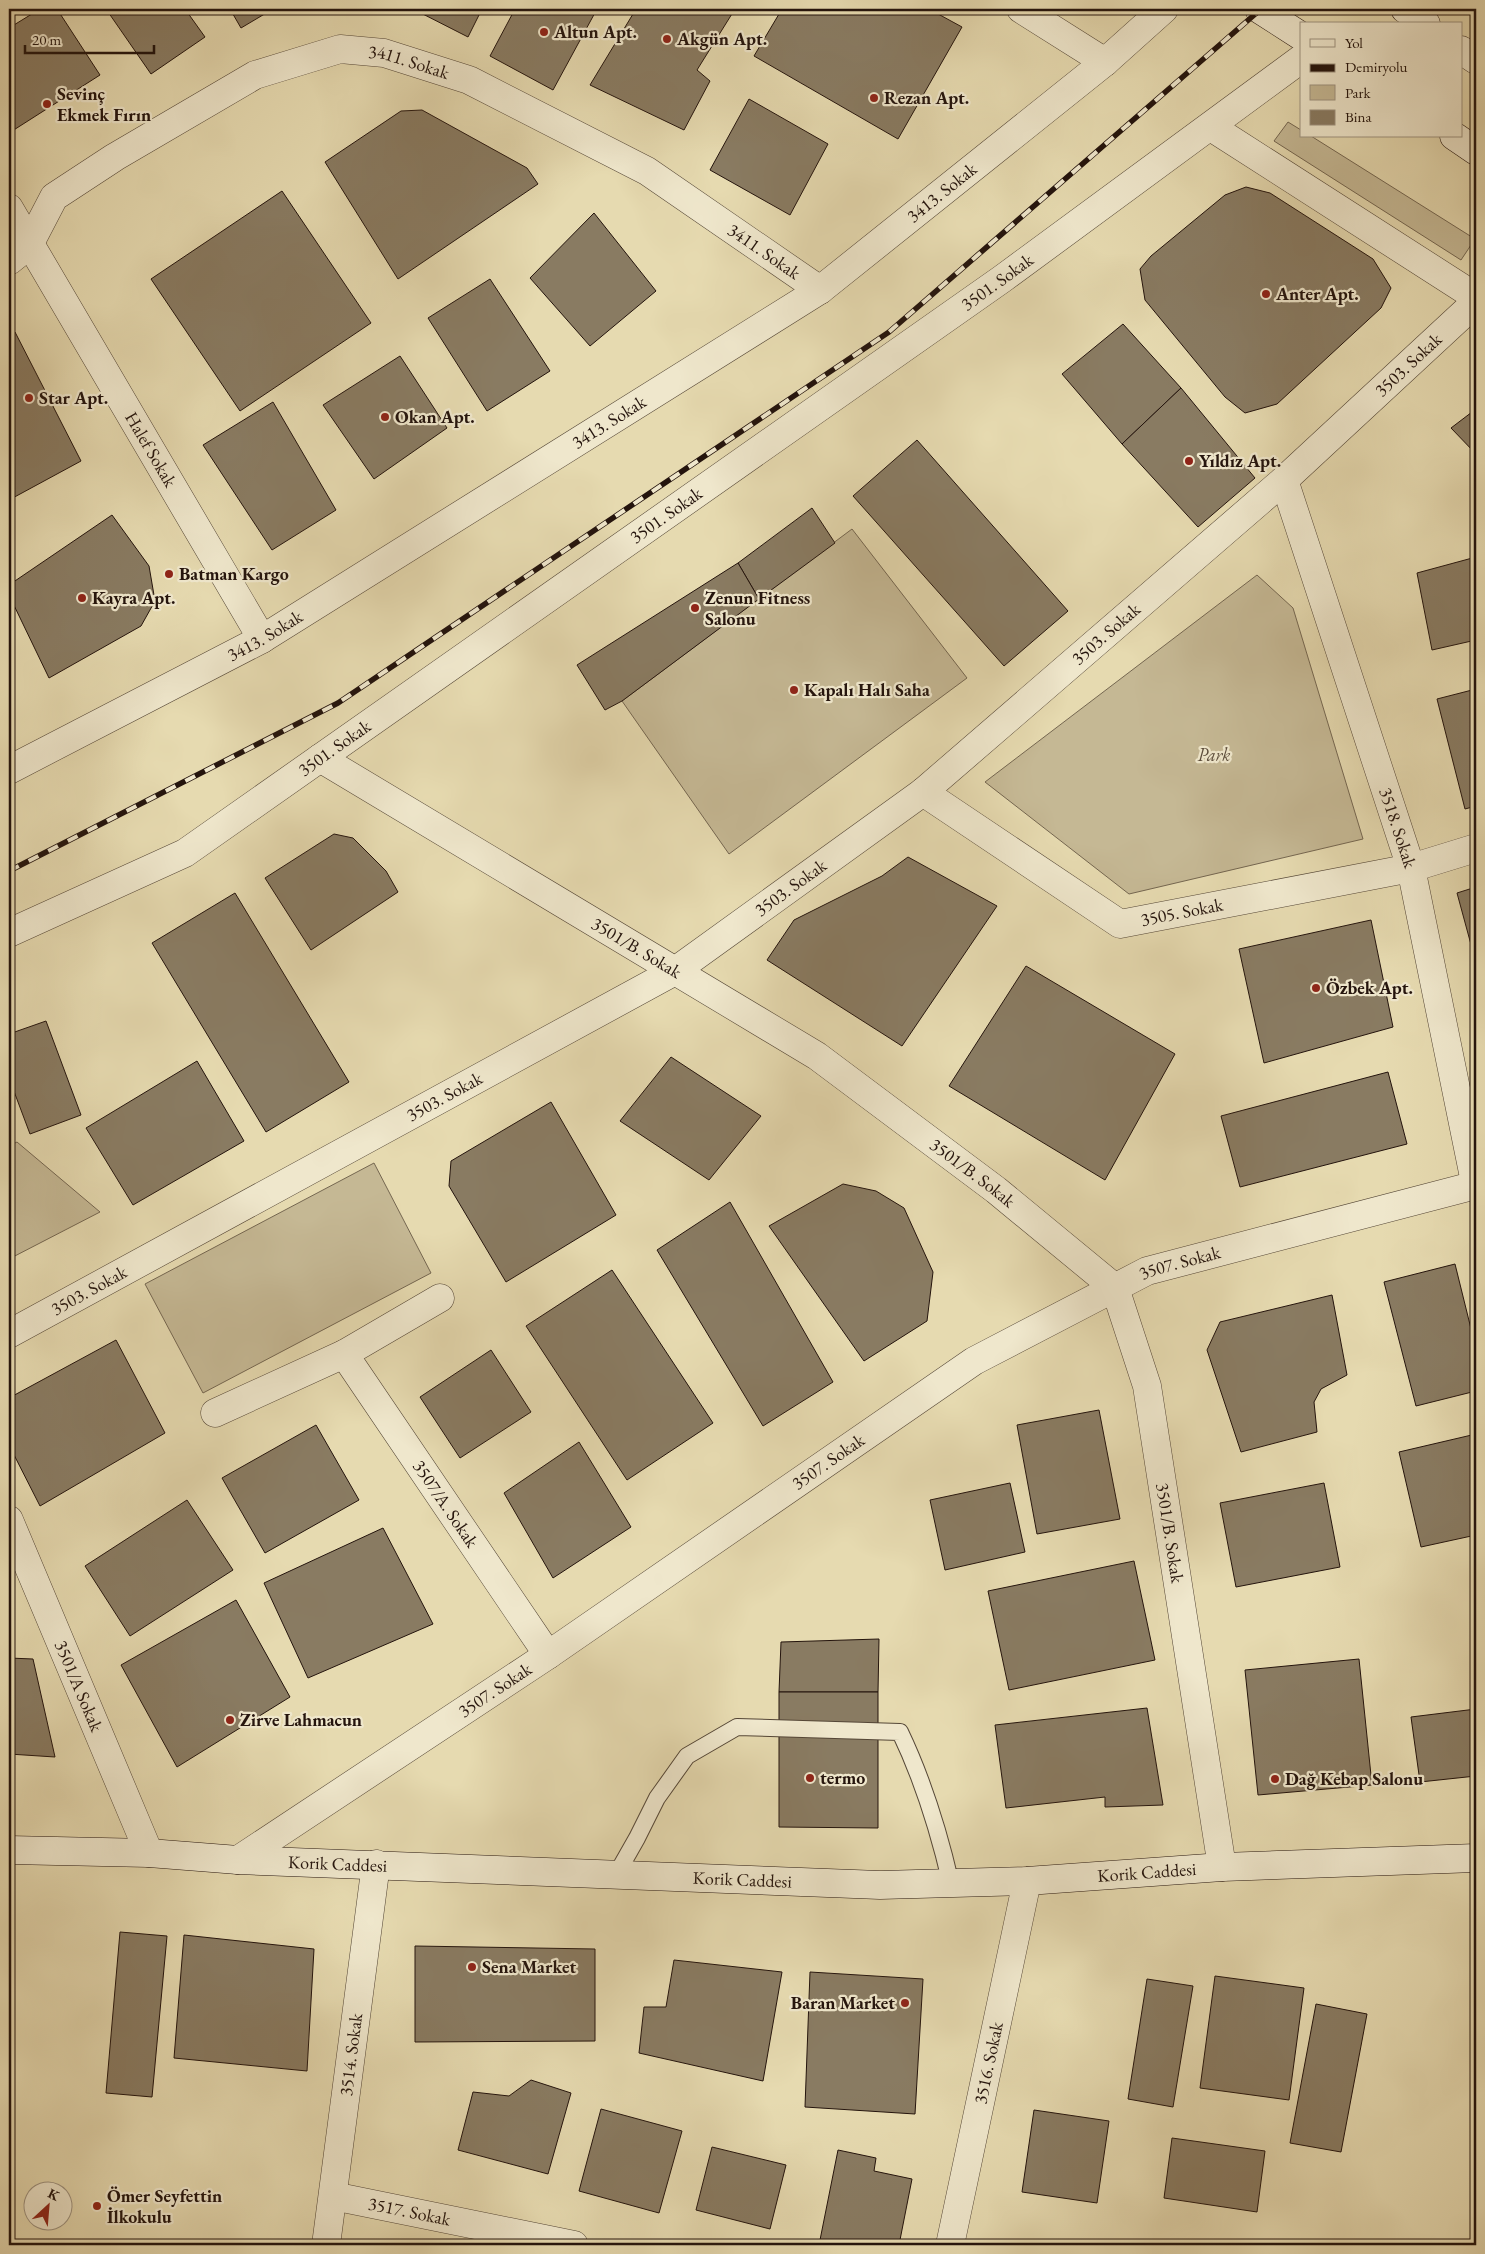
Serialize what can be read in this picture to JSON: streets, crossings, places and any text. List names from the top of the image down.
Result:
{
  "streets": {
    "street": [
      "3411. Sokak",
      "3413. Sokak",
      "3501. Sokak",
      "3503. Sokak",
      "Halef Sokak",
      "3518. Sokak",
      "3505. Sokak",
      "3501/B. Sokak",
      "3507. Sokak",
      "3507/A. Sokak",
      "3501/A Sokak",
      "Korik Caddesi",
      "3514. Sokak",
      "3516. Sokak",
      "3517. Sokak"
    ]
  },
  "crossings": [
    ["3411. Sokak", "3413. Sokak"],
    ["3411. Sokak", "Halef Sokak"],
    ["3413. Sokak", "Halef Sokak"],
    ["3501. Sokak", "3501/B. Sokak"],
    ["3503. Sokak", "3518. Sokak"],
    ["3503. Sokak", "3505. Sokak"],
    ["3503. Sokak", "3501/B. Sokak"],
    ["3518. Sokak", "3505. Sokak"],
    ["3518. Sokak", "3507. Sokak"],
    ["3501/B. Sokak", "3507. Sokak"],
    ["3501/B. Sokak", "Korik Caddesi"],
    ["3507. Sokak", "3507/A. Sokak"],
    ["3507. Sokak", "Korik Caddesi"],
    ["3501/A Sokak", "Korik Caddesi"],
    ["Korik Caddesi", "3514. Sokak"],
    ["Korik Caddesi", "3516. Sokak"],
    ["3514. Sokak", "3517. Sokak"]
  ],
  "parks": ["Park"],
  "places": [
    "Altun Apt.",
    "Akgün Apt.",
    "Rezan Apt.",
    "Sevinç Ekmek Fırın",
    "Anter Apt.",
    "Star Apt.",
    "Okan Apt.",
    "Yıldız Apt.",
    "Batman Kargo",
    "Kayra Apt.",
    "Zenun Fitness Salonu",
    "Kapalı Halı Saha",
    "Özbek Apt.",
    "Zirve Lahmacun",
    "termo",
    "Dağ Kebap Salonu",
    "Sena Market",
    "Baran Market",
    "Ömer Seyfettin İlkokulu"
  ],
  "legend": [
    "Yol",
    "Demiryolu",
    "Park",
    "Bina"
  ],
  "scale_bar": "20 m",
  "north": "top right"
}
